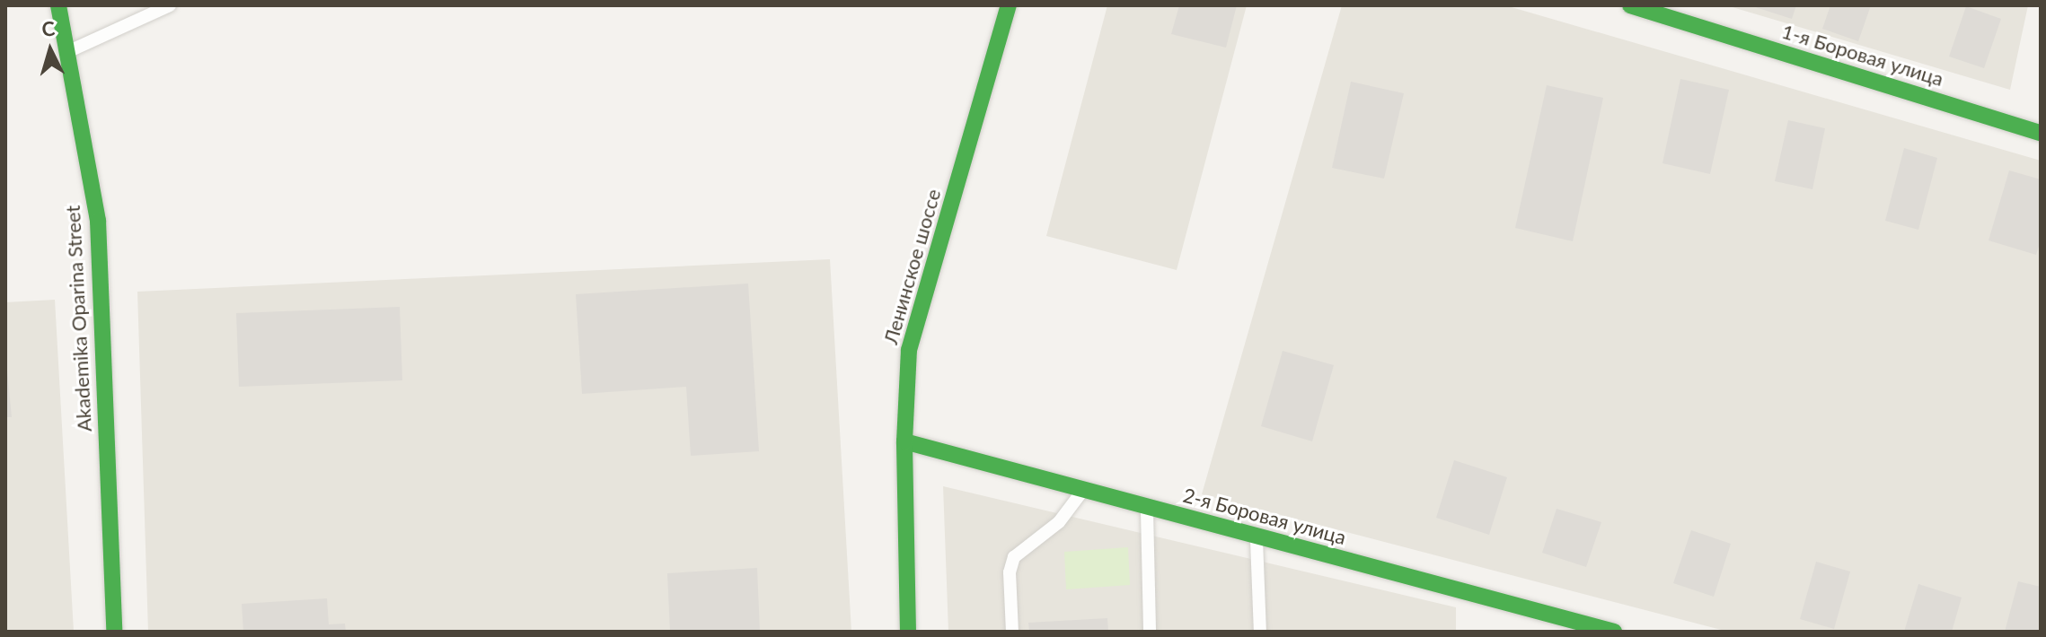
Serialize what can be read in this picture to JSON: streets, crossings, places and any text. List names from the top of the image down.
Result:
{
  "streets": {
    "street": [
      "1-я Боровая улица",
      "Ленинское шоссе",
      "Akademika Oparina Street",
      "2-я Боровая улица"
    ]
  },
  "crossings": [
    ["Ленинское шоссе", "2-я Боровая улица"]
  ],
  "north": "top"
}
